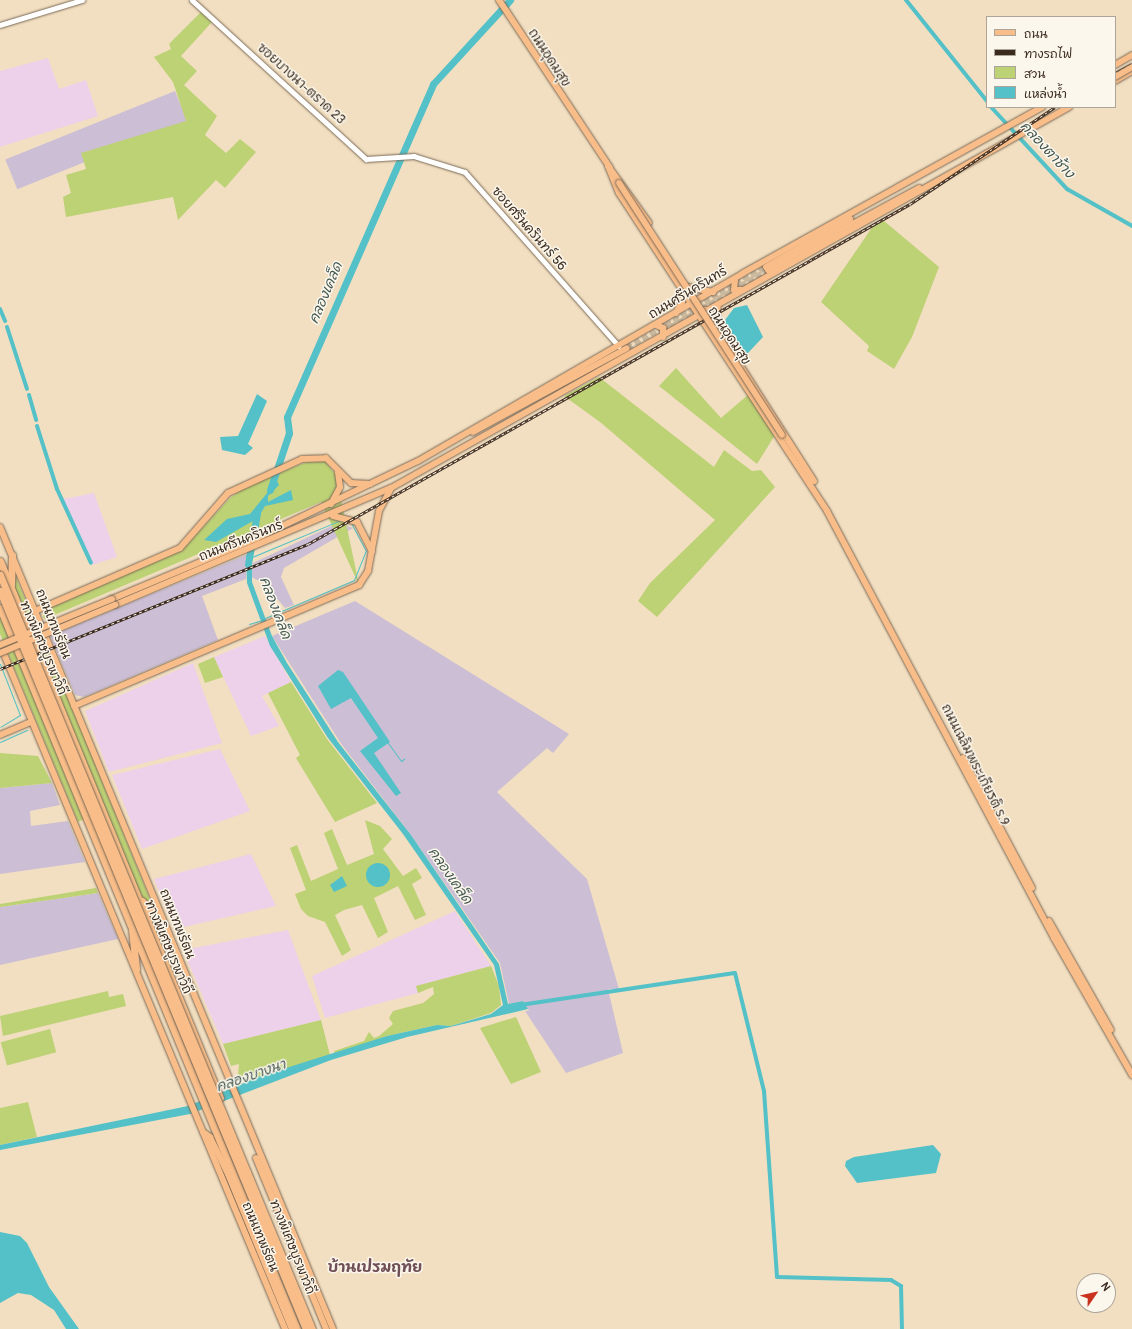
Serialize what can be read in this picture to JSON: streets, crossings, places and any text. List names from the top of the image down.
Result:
{
  "streets": {
    "highway": ["ถนนเทพรัตน", "ทางพิเศษบูรพาวิถี"],
    "main road": ["ถนนอุดมสุข", "ถนนศรีนครินทร์", "ถนนเฉลิมพระเกียรติ ร.9"],
    "street": ["ซอยบางนา-ตราด 23", "ซอยศรีนครินทร์ 56"]
  },
  "crossings": [
    ["ถนนอุดมสุข", "ถนนศรีนครินทร์"],
    ["ถนนอุดมสุข", "ถนนเฉลิมพระเกียรติ ร.9"],
    ["ซอยบางนา-ตราด 23", "ซอยศรีนครินทร์ 56"],
    ["ซอยศรีนครินทร์ 56", "ถนนศรีนครินทร์"],
    ["ถนนศรีนครินทร์", "ถนนเทพรัตน"],
    ["ถนนศรีนครินทร์", "ถนนเฉลิมพระเกียรติ ร.9"],
    ["ถนนเทพรัตน", "ทางพิเศษบูรพาวิถี"]
  ],
  "districts": ["บ้านเปรมฤทัย"],
  "water": ["คลองตาช้าง", "คลองเคล็ด", "คลองบางนา"],
  "legend": [
    "ถนน",
    "ทางรถไฟ",
    "สวน",
    "แหล่งน้ำ"
  ],
  "north": "top right"
}
